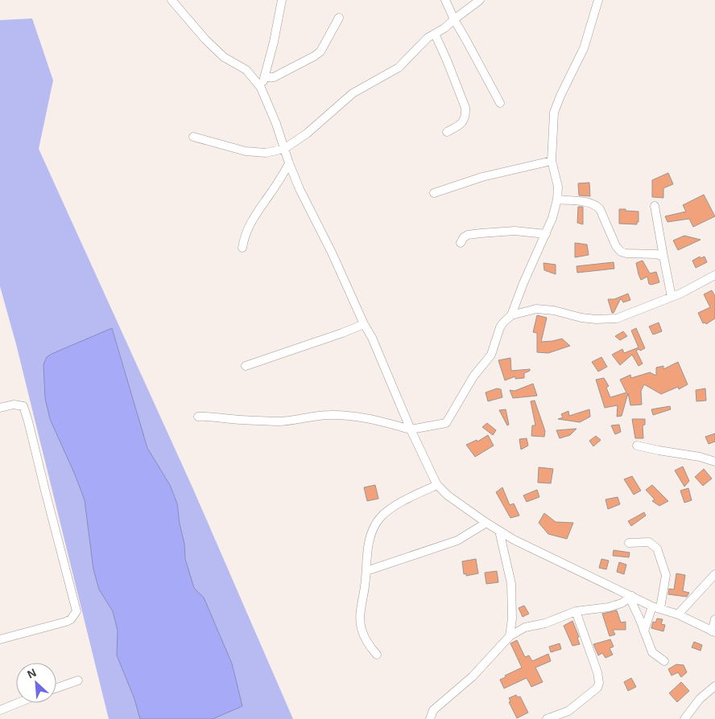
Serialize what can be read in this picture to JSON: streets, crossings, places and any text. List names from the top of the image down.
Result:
{
  "north": "top left"
}
